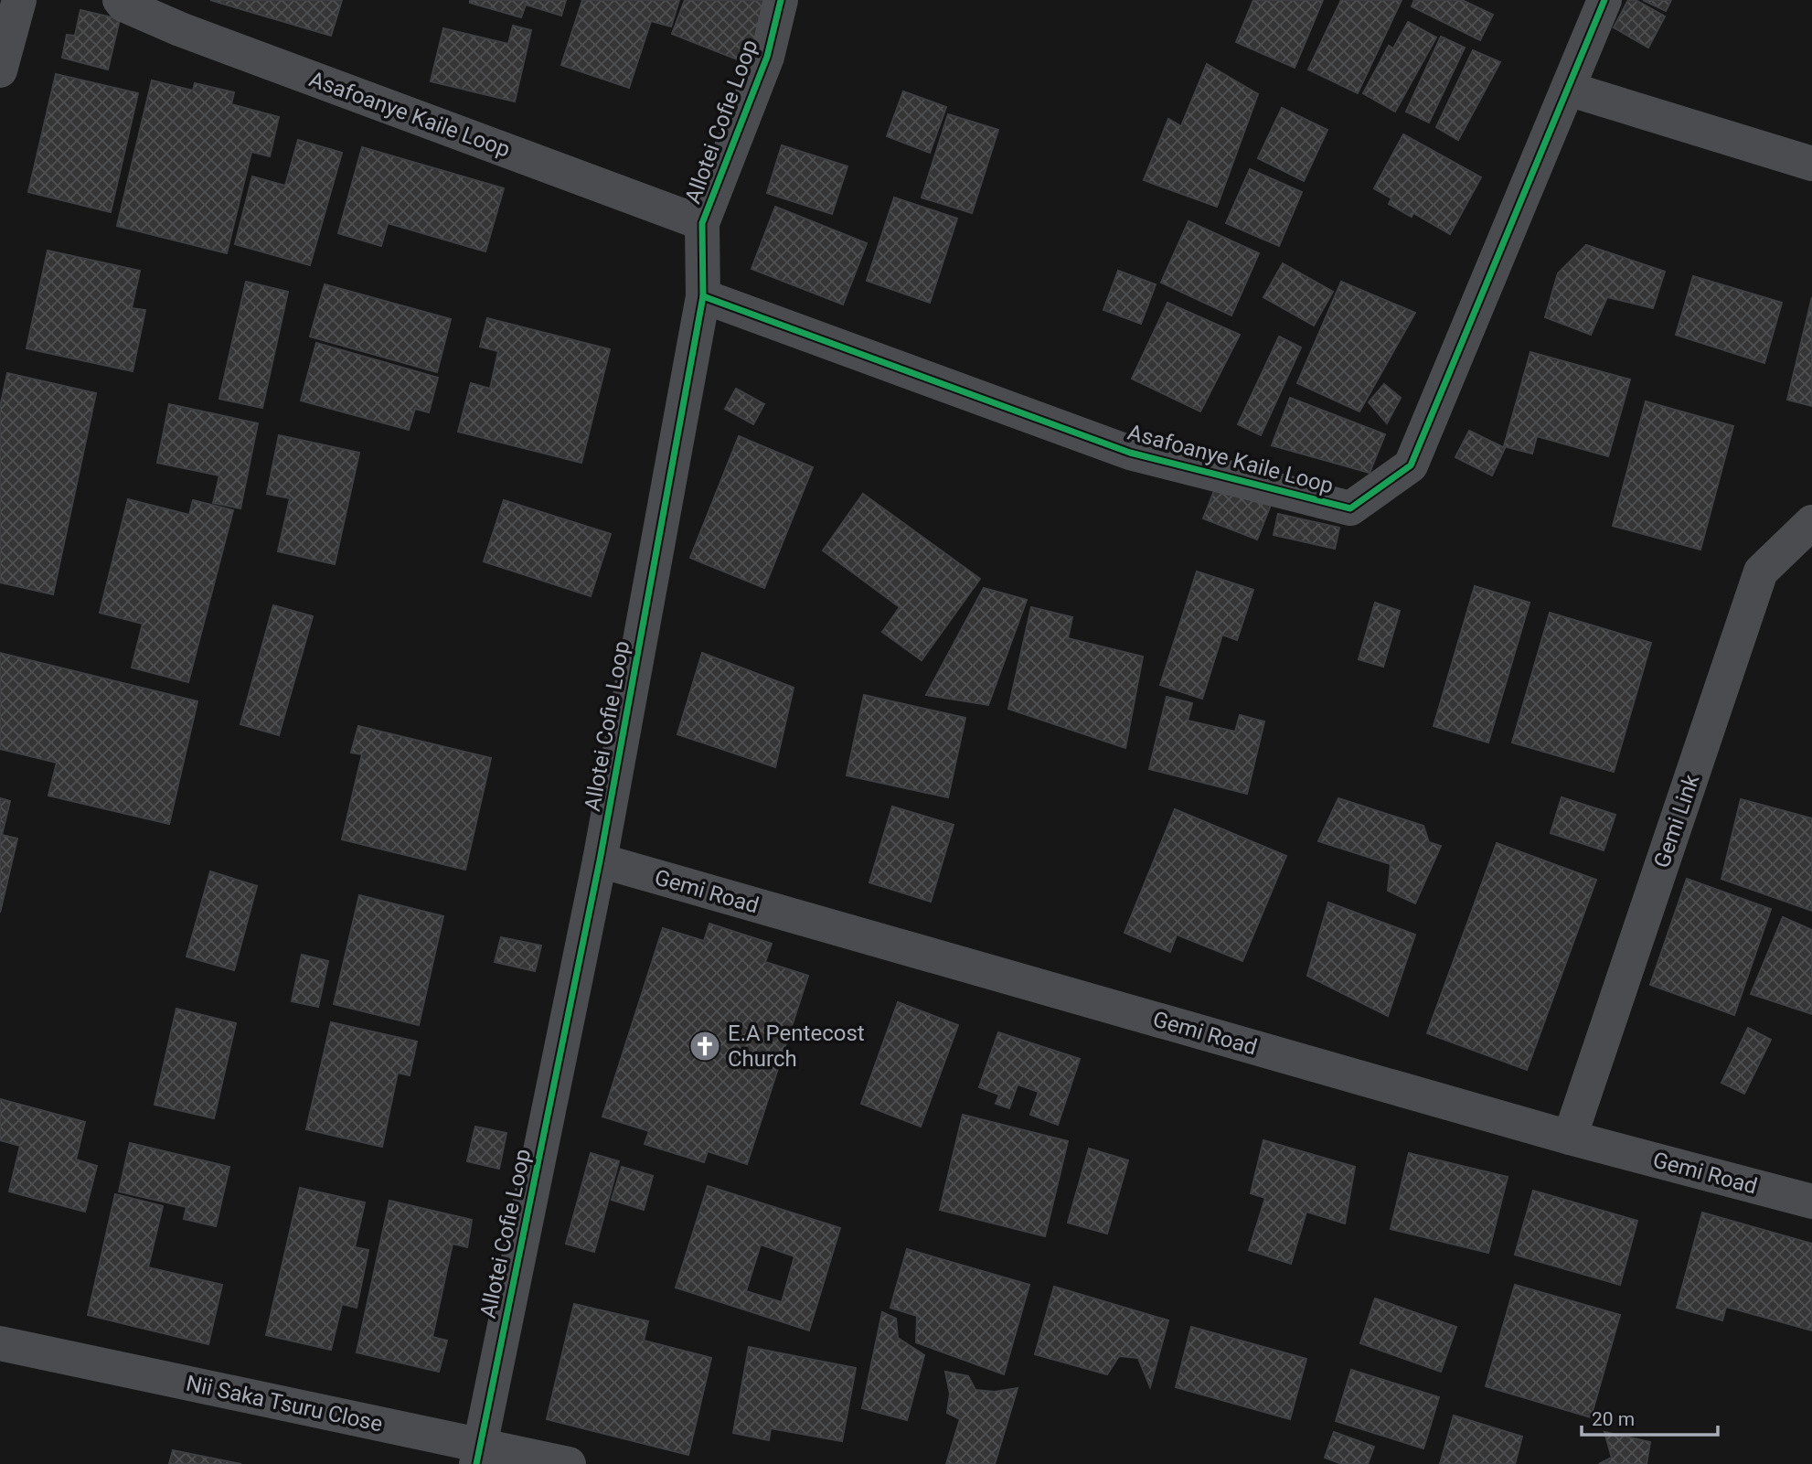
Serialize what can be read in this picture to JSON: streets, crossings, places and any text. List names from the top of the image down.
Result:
{
  "streets": {
    "street": [
      "Asafoanye Kaile Loop",
      "Allotei Cofie Loop",
      "Gemi Link",
      "Gemi Road",
      "Nii Saka Tsuru Close"
    ]
  },
  "crossings": [
    ["Asafoanye Kaile Loop", "Allotei Cofie Loop"],
    ["Allotei Cofie Loop", "Gemi Road"],
    ["Allotei Cofie Loop", "Nii Saka Tsuru Close"],
    ["Gemi Link", "Gemi Road"]
  ],
  "places": {
    "church": ["E.A Pentecost Church"]
  },
  "scale_bar": "20 m"
}
